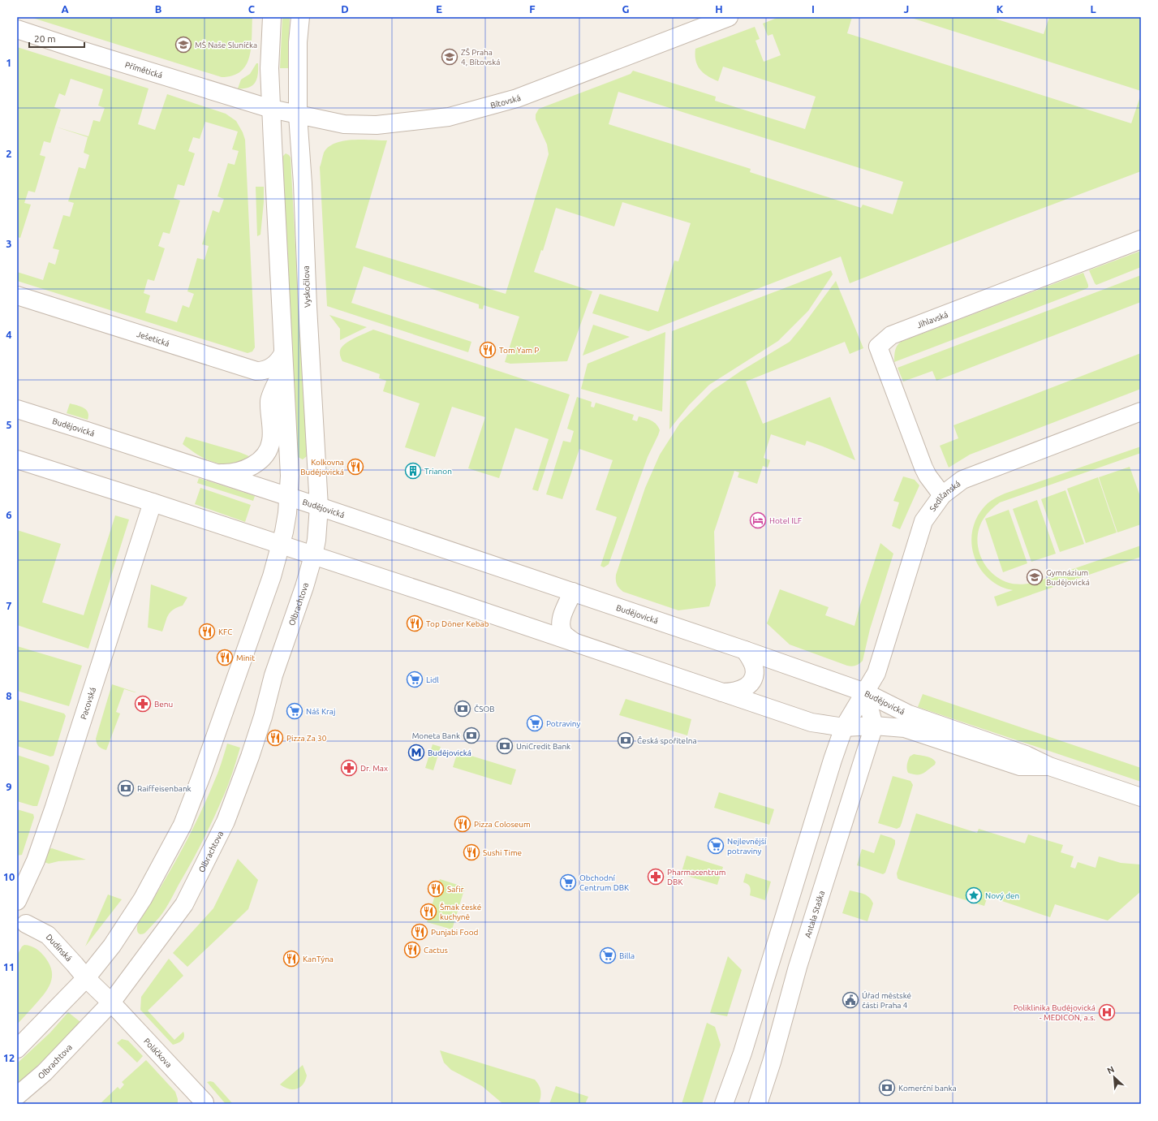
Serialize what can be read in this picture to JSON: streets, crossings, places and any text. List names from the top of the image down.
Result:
{
  "streets": {
    "street": [
      "Přímětická",
      "Bítovská",
      "Vyskočilova",
      "Jihlavská",
      "Ješetická",
      "Budějovická",
      "Sedlčanská",
      "Olbrachtova",
      "Pacovská",
      "Antala Staška",
      "Dudínská",
      "Poláčkova"
    ]
  },
  "crossings": [
    ["Přímětická", "Bítovská"],
    ["Bítovská", "Vyskočilova"],
    ["Vyskočilova", "Budějovická"],
    ["Vyskočilova", "Olbrachtova"],
    ["Jihlavská", "Sedlčanská"],
    ["Budějovická", "Sedlčanská"],
    ["Budějovická", "Olbrachtova"],
    ["Budějovická", "Pacovská"],
    ["Budějovická", "Antala Staška"],
    ["Olbrachtova", "Dudínská"],
    ["Olbrachtova", "Poláčkova"],
    ["Dudínská", "Poláčkova"]
  ],
  "places": {
    "school or university": ["MŠ Naše Sluníčka", "ZŠ Praha 4, Bítovská", "Gymnázium Budějovická"],
    "restaurant": [
      "Tom Yam P",
      "Kolkovna Budějovická",
      "Top Döner Kebab",
      "KFC",
      "Minit",
      "Pizza Za 30",
      "Pizza Coloseum",
      "Sushi Time",
      "Safir",
      "Šmak české kuchyně",
      "Punjabi Food",
      "Cactus",
      "KanTýna"
    ],
    "building": ["Trianon"],
    "hotel": ["Hotel ILF"],
    "supermarket": [
      "Lidl",
      "Náš Kraj",
      "Potraviny",
      "Nejlevnější potraviny",
      "Obchodní Centrum DBK",
      "Billa"
    ],
    "pharmacy": ["Benu", "Dr. Max", "Pharmacentrum DBK"],
    "bank": [
      "ČSOB",
      "Moneta Bank",
      "Česká spořitelna",
      "UniCredit Bank",
      "Raiffeisenbank",
      "Komerční banka"
    ],
    "metro station": ["Budějovická"],
    "place": ["Nový den"],
    "public building": ["Úřad městské části Praha 4"],
    "hospital": ["Poliklinika Budějovická - MEDICON, a.s."]
  },
  "scale_bar": "20 m",
  "north": "top left",
  "grid": {
    "columns": [
      "A",
      "B",
      "C",
      "D",
      "E",
      "F",
      "G",
      "H",
      "I",
      "J",
      "K",
      "L"
    ],
    "rows": [
      "1",
      "2",
      "3",
      "4",
      "5",
      "6",
      "7",
      "8",
      "9",
      "10",
      "11",
      "12"
    ]
  }
}
